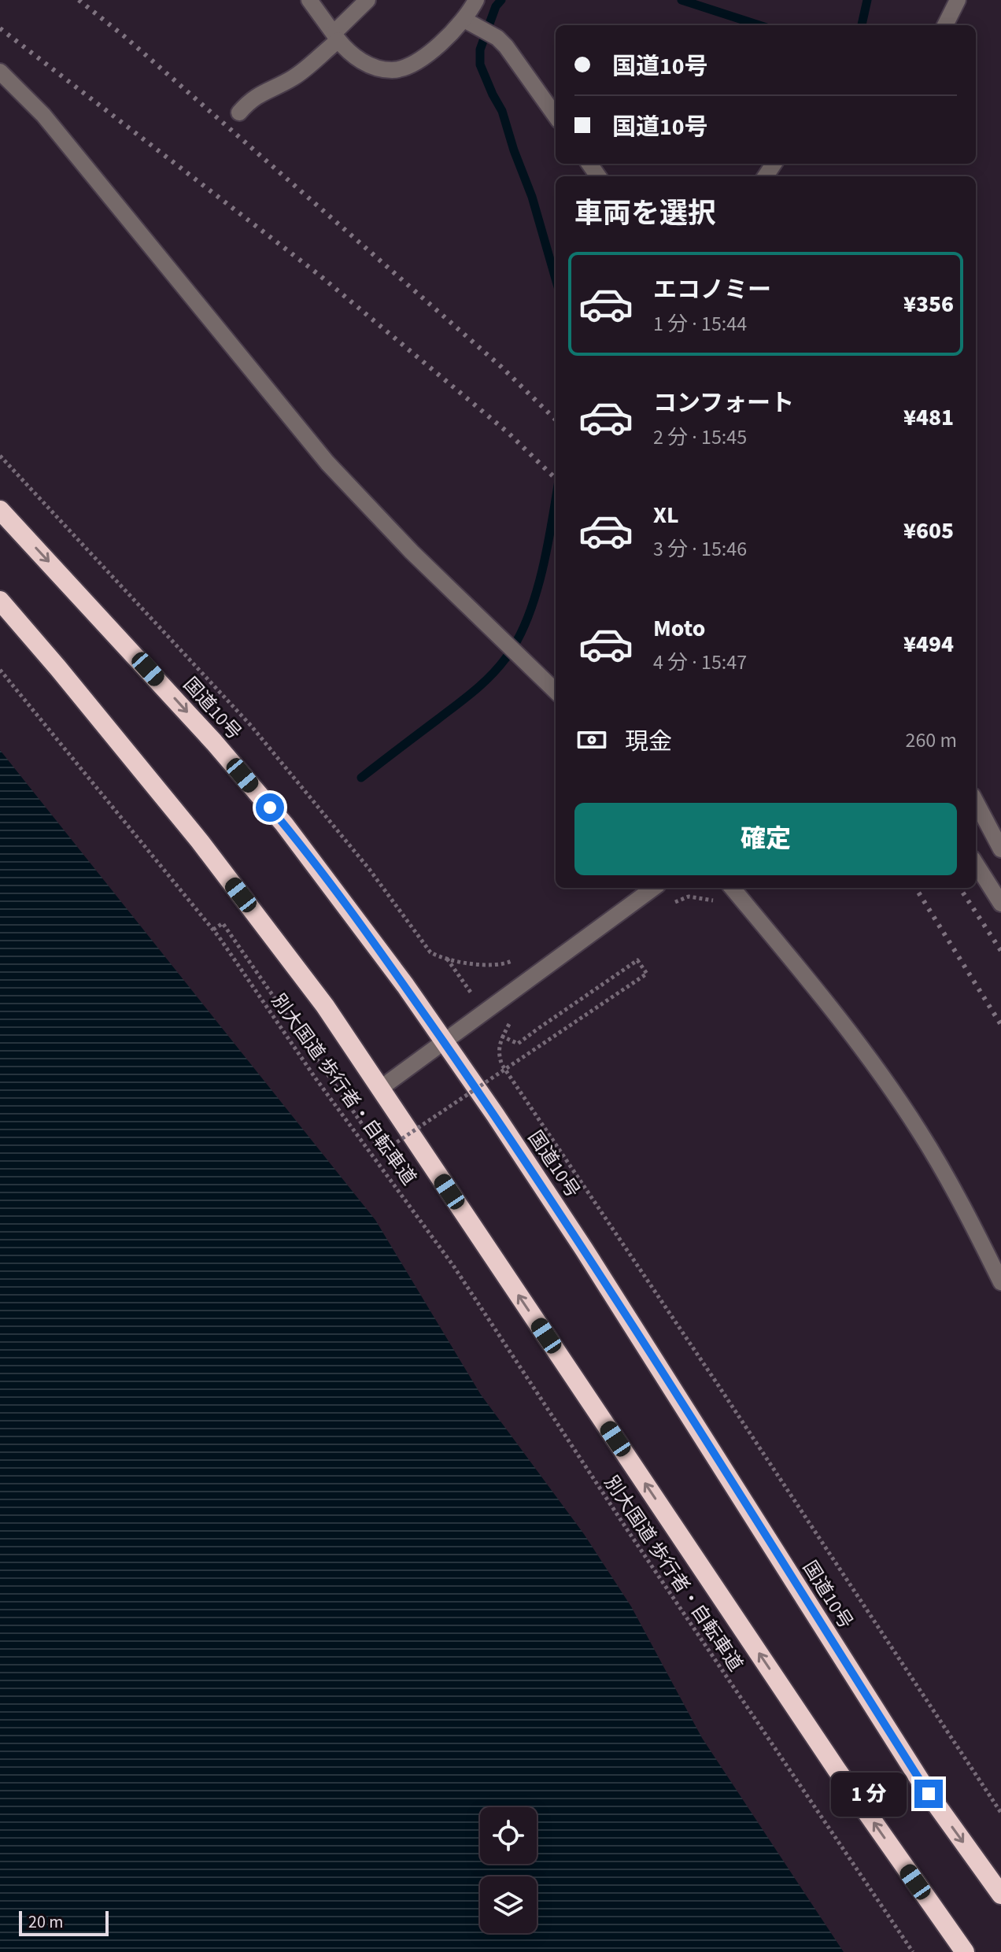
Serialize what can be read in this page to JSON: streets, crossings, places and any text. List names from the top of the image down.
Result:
{
  "streets": {
    "highway": ["国道10号"],
    "path": ["別大国道 歩行者・自転車道"]
  },
  "scale_bar": "20 m",
  "page": {
    "banner": ["国道10号", "国道10号"],
    "heading": "車両を選択",
    "list": [
      {
        "name": "エコノミー",
        "note": "1 分 · 15:44",
        "value": "¥356"
      },
      {
        "name": "コンフォート",
        "note": "2 分 · 15:45",
        "value": "¥481"
      },
      {
        "name": "XL",
        "note": "3 分 · 15:46",
        "value": "¥605"
      },
      {
        "name": "Moto",
        "note": "4 分 · 15:47",
        "value": "¥494"
      }
    ],
    "pay": ["現金", "260 m"],
    "buttons": "確定",
    "bubble": "1 分",
    "scale": "20 m"
  }
}
